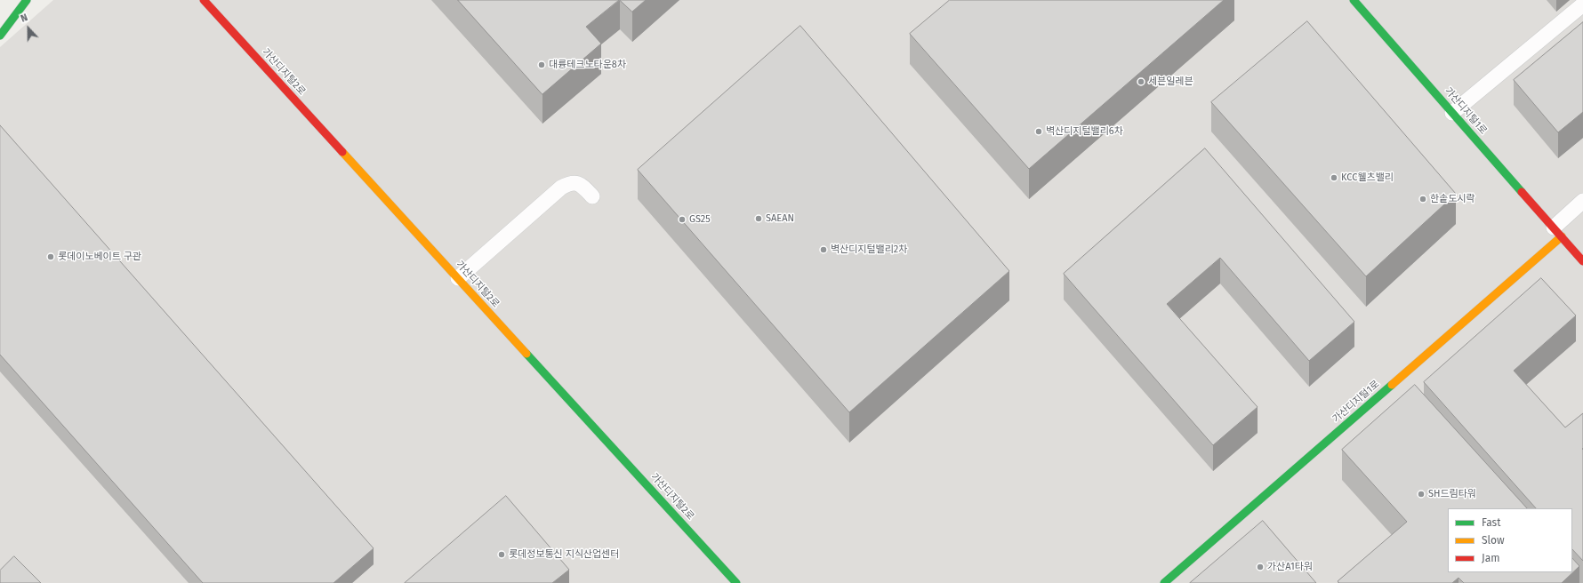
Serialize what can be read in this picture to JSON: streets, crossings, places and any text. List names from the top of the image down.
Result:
{
  "streets": {
    "street": ["가산디지털2로", "가산디지털1로"]
  },
  "places": [
    "대륭테크노타운8차",
    "세븐일레븐",
    "벽산디지털밸리6차",
    "KCC웰츠밸리",
    "한솥도시락",
    "SAEAN",
    "GS25",
    "벽산디지털밸리2차",
    "롯데이노베이트 구관",
    "SH드림타워",
    "롯데정보통신 지식산업센터",
    "가산A1타워"
  ],
  "legend": ["Fast", "Slow", "Jam"],
  "north": "top"
}
